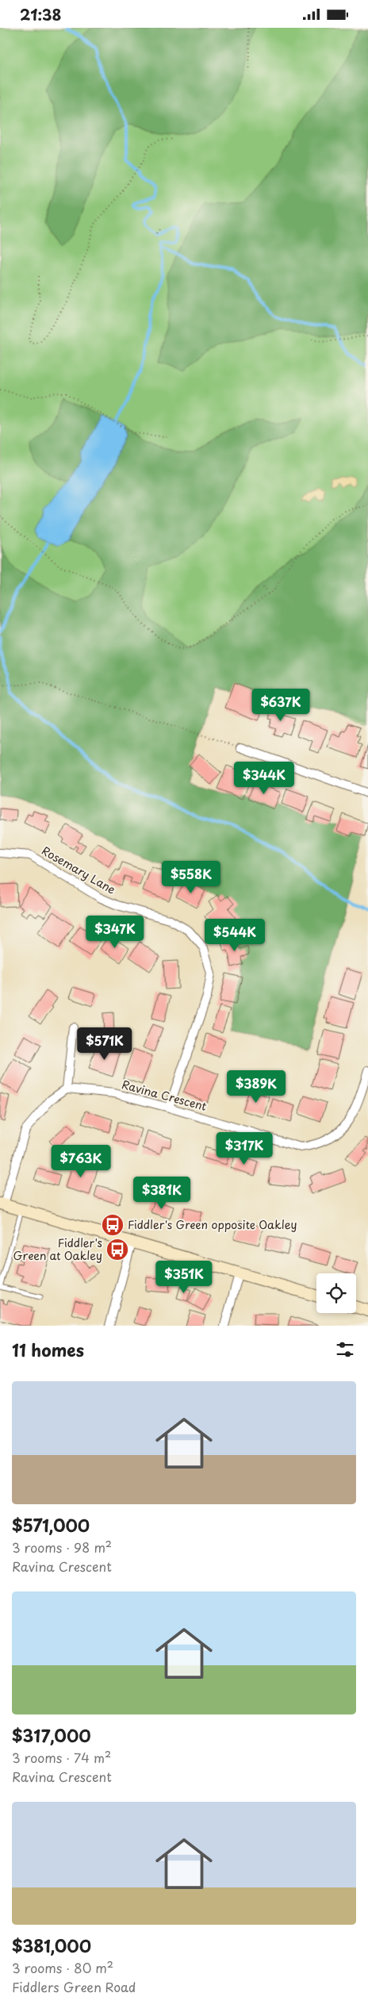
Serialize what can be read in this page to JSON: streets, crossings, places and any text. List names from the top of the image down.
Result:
{
  "streets": {
    "street": ["Rosemary Lane", "Ravina Crescent"]
  },
  "crossings": [
    ["Rosemary Lane", "Ravina Crescent"]
  ],
  "places": {
    "bus stop": ["Fiddler's Green opposite Oakley", "Fiddler's Green at Oakley"]
  },
  "page": {
    "status": "21:38",
    "price": [
      "$637K",
      "$344K",
      "$558K",
      "$347K",
      "$544K",
      "$571K",
      "$389K",
      "$317K",
      "$763K",
      "$381K",
      "$351K"
    ],
    "heading": "11 homes",
    "list": [
      {
        "name": "$571,000",
        "note": "3 rooms · 98 m² · Ravina Crescent"
      },
      {
        "name": "$317,000",
        "note": "3 rooms · 74 m² · Ravina Crescent"
      },
      {
        "name": "$381,000",
        "note": "3 rooms · 80 m² · Fiddlers Green Road"
      }
    ]
  }
}
